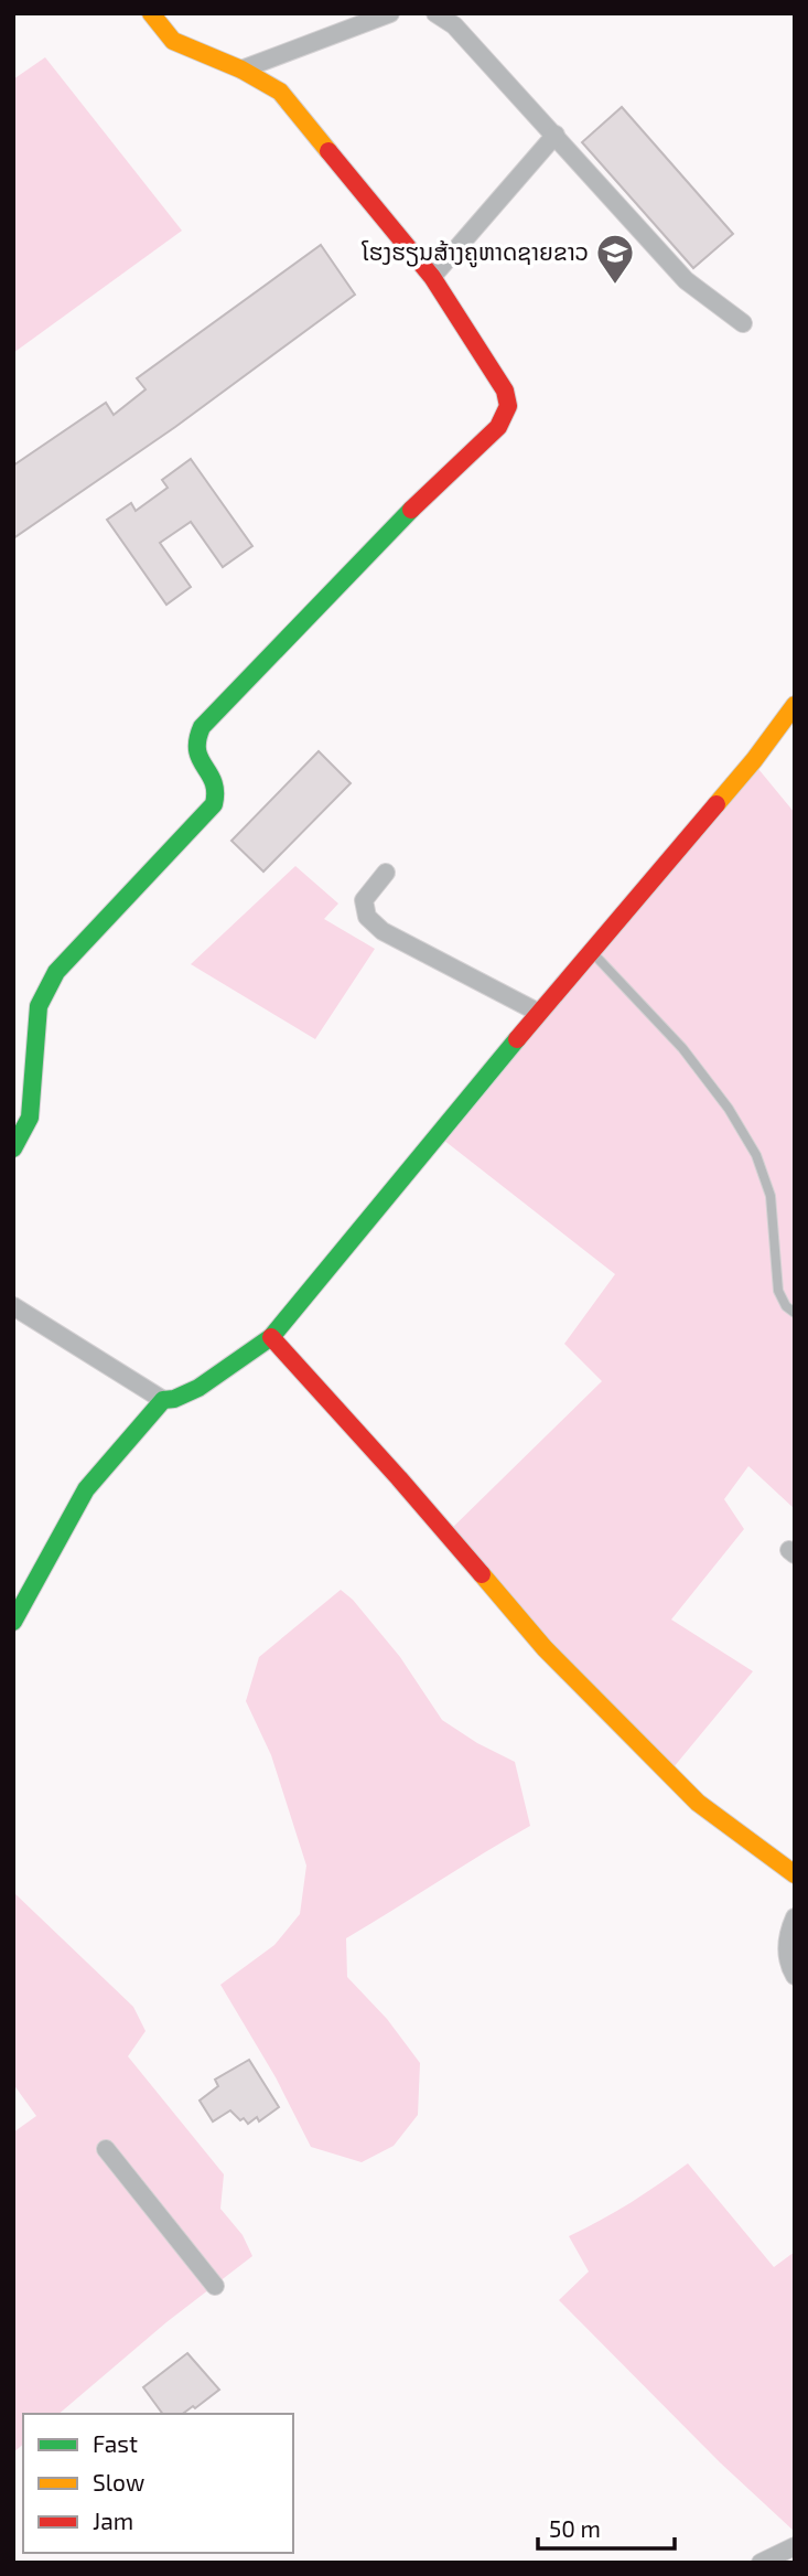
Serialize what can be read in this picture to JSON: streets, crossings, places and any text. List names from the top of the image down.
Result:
{
  "places": {
    "school or university": ["ໂຮງຮຽນສ້າງຄູຫາດຊາຍຂາວ"]
  },
  "legend": ["Fast", "Slow", "Jam"],
  "scale_bar": "50 m"
}
